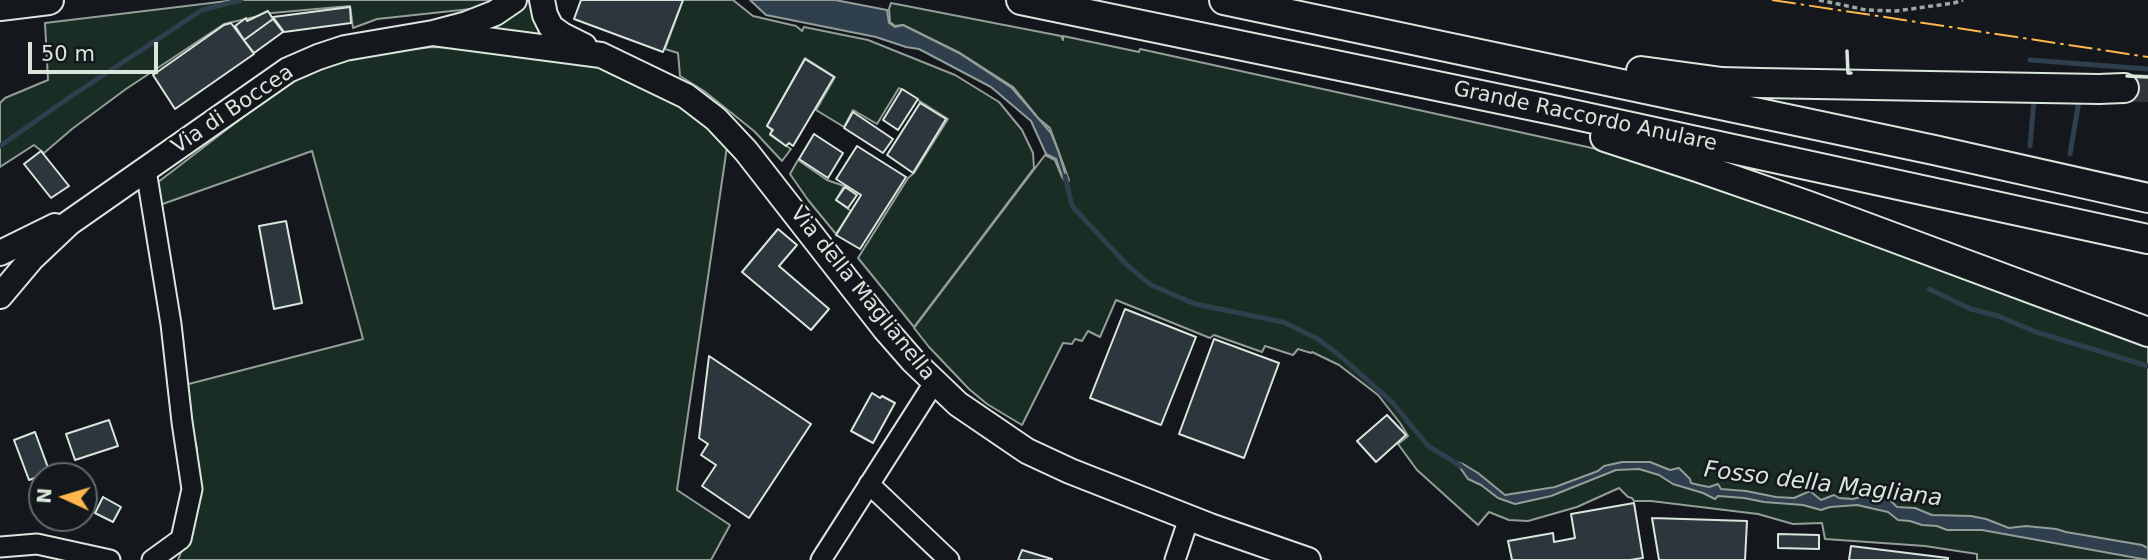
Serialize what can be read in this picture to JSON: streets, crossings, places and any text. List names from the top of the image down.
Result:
{
  "streets": {
    "highway": ["Grande Raccordo Anulare"],
    "main road": ["Via di Boccea", "Via della Maglianella"]
  },
  "crossings": [
    ["Via di Boccea", "Via della Maglianella"]
  ],
  "water": ["Fosso della Magliana"],
  "scale_bar": "50 m",
  "north": "left"
}
